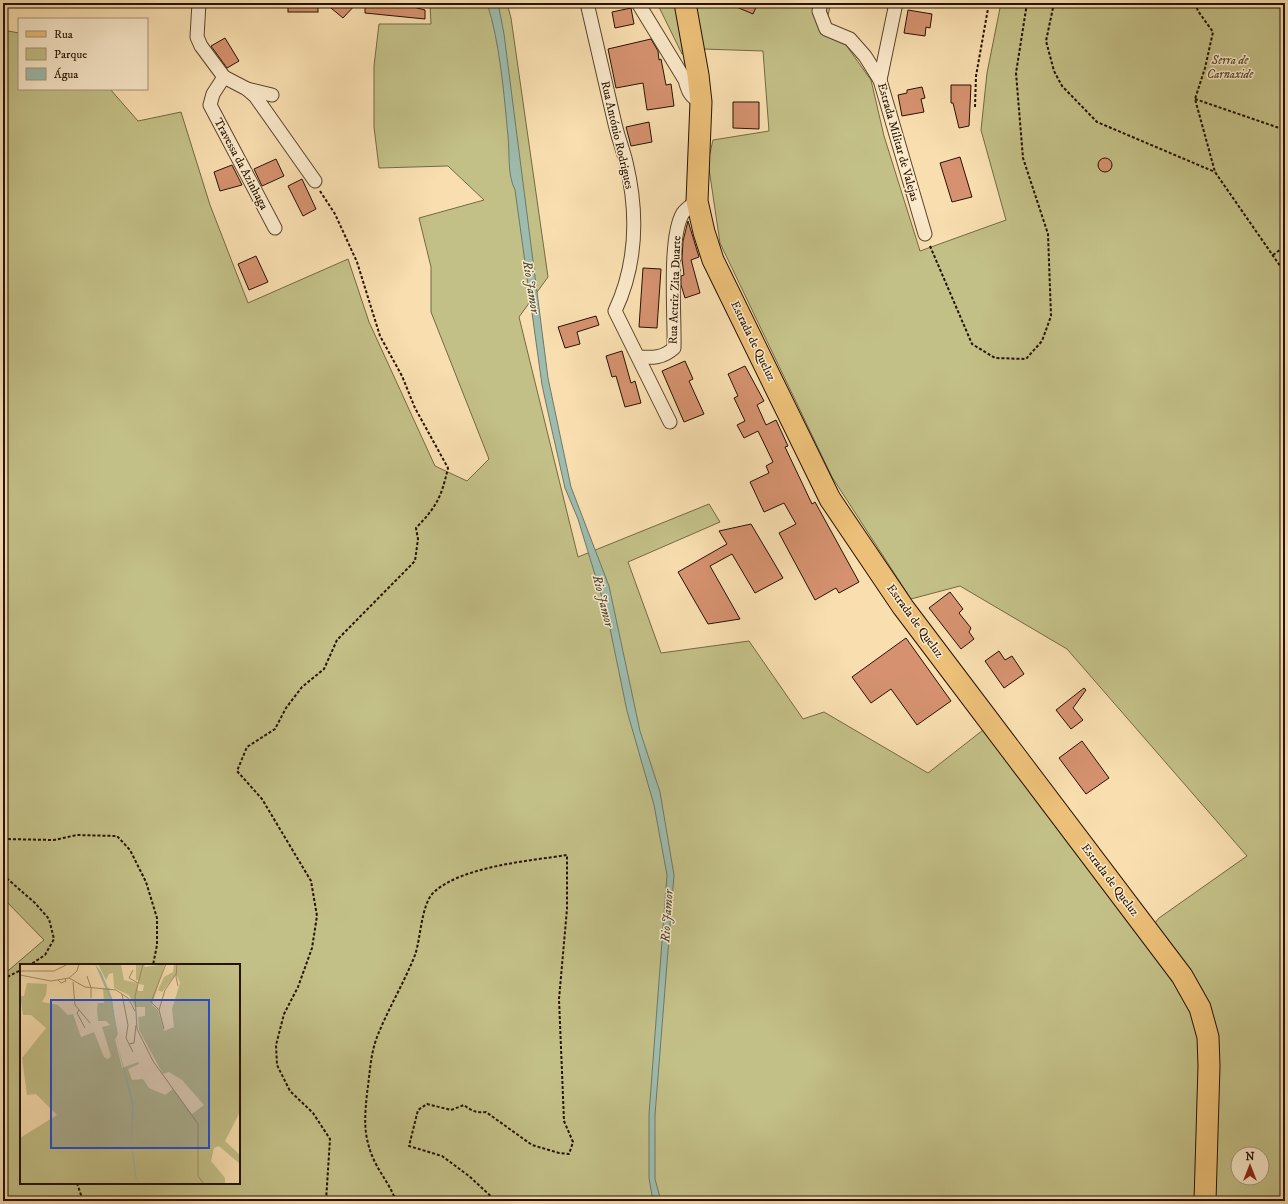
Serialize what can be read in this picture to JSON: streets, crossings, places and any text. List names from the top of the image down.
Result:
{
  "streets": {
    "main road": ["Estrada de Queluz"],
    "street": [
      "Rua António Rodrigues",
      "Estrada Militar de Valejas",
      "Travessa da Azinhaga",
      "Rua Actriz Zita Duarte"
    ]
  },
  "crossings": [
    ["Rua António Rodrigues", "Rua Actriz Zita Duarte"],
    ["Rua Actriz Zita Duarte", "Estrada de Queluz"]
  ],
  "water": ["Rio Jamor"],
  "parks": ["Serra de Carnaxide"],
  "legend": ["Rua", "Parque", "Água"],
  "north": "top"
}
